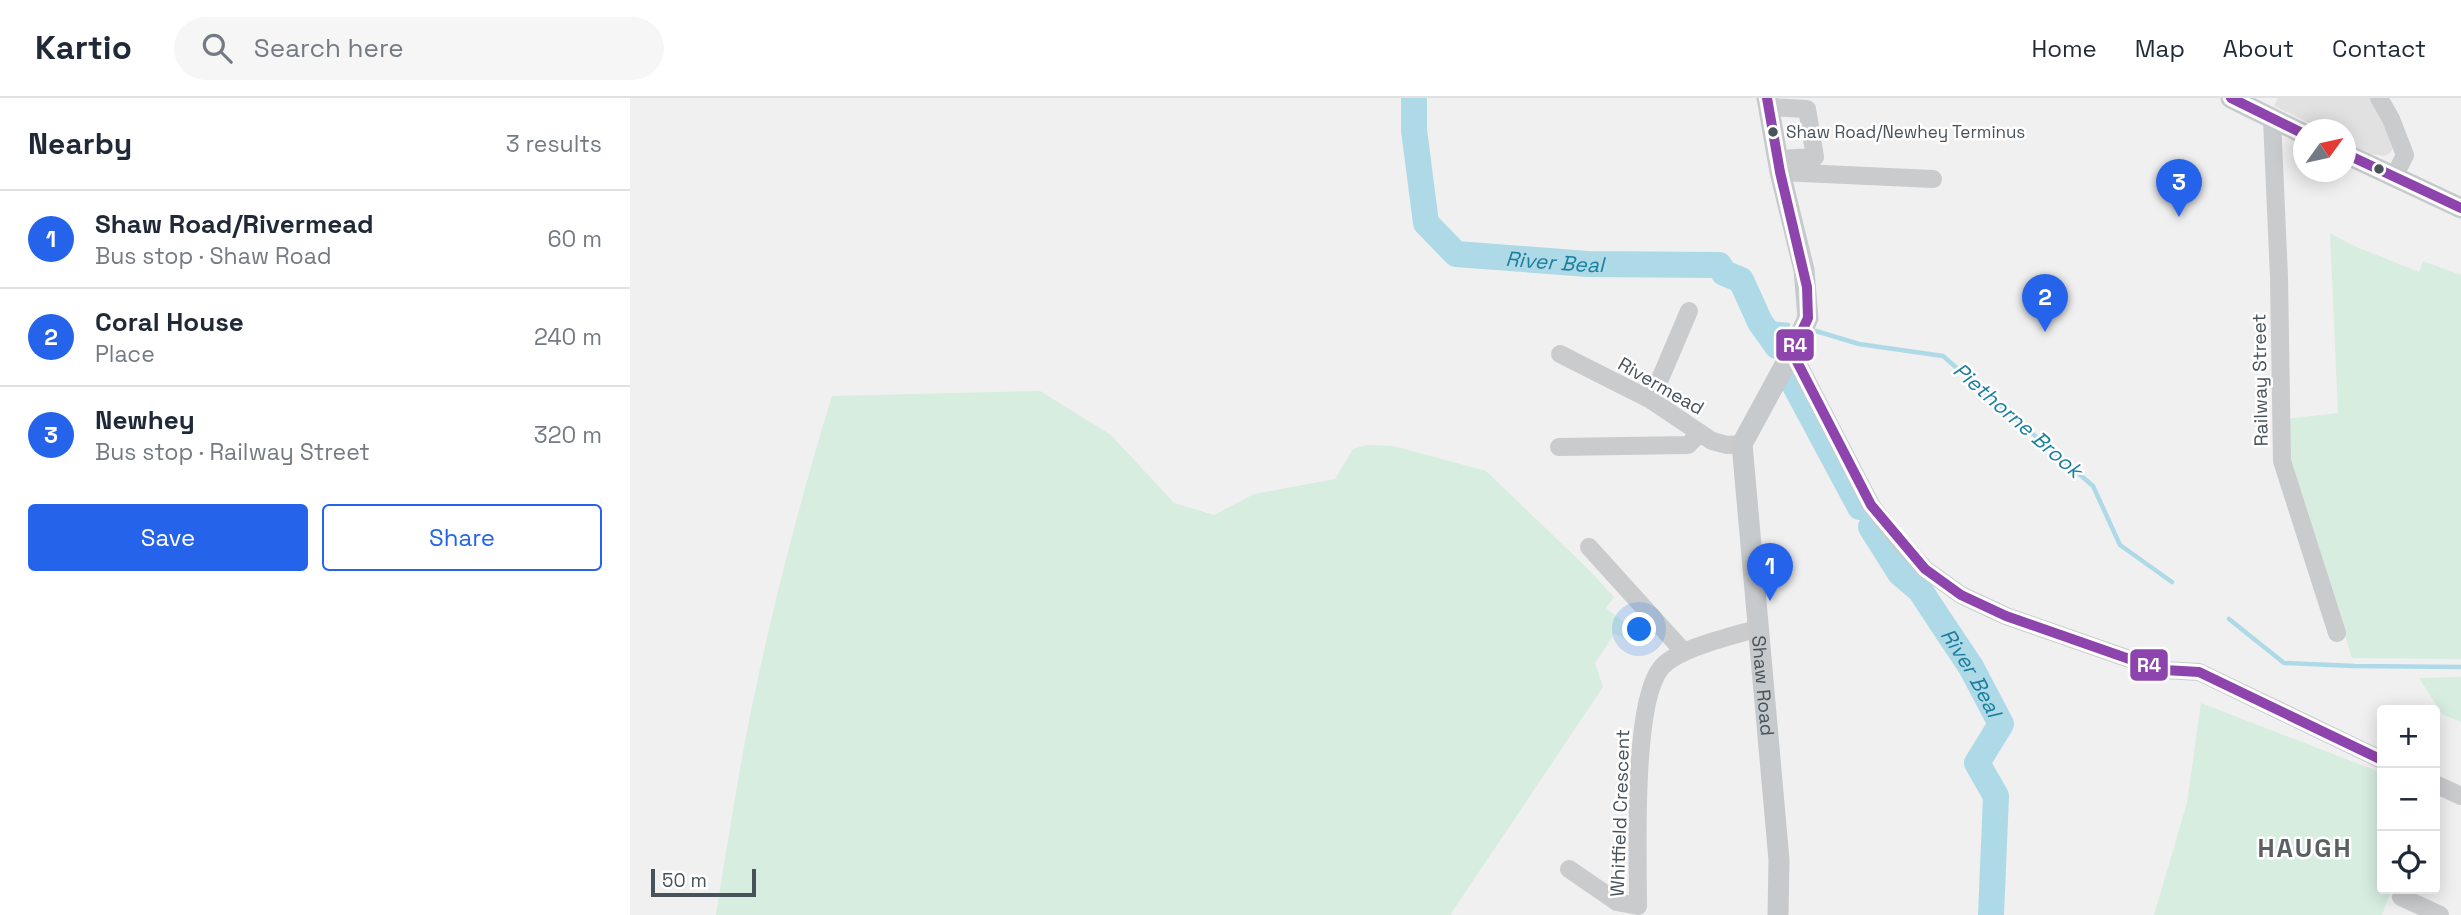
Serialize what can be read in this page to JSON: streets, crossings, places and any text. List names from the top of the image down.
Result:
{
  "streets": {
    "main road": ["Shaw Road"],
    "street": ["Railway Street", "Rivermead", "Whitfield Crescent"]
  },
  "crossings": [
    ["Rivermead", "Shaw Road"],
    ["Shaw Road", "Whitfield Crescent"]
  ],
  "districts": ["HAUGH"],
  "water": ["River Beal", "Piethorne Brook"],
  "places": ["Shaw Road/Newhey Terminus"],
  "lines": ["transit line R4"],
  "scale_bar": "50 m",
  "north": "top right",
  "page": {
    "header": "Kartio",
    "search": "Search here",
    "nav": [
      "Home",
      "Map",
      "About",
      "Contact"
    ],
    "heading": ["Nearby", "3 results"],
    "pins": ["3", "2", "1"],
    "list": [
      {
        "mark": "1",
        "name": "Shaw Road/Rivermead",
        "note": "Bus stop · Shaw Road",
        "value": "60 m"
      },
      {
        "mark": "2",
        "name": "Coral House",
        "note": "Place",
        "value": "240 m"
      },
      {
        "mark": "3",
        "name": "Newhey",
        "note": "Bus stop · Railway Street",
        "value": "320 m"
      }
    ],
    "buttons": ["Save", "Share"],
    "map_buttons": ["+", "−"],
    "scale": "50 m"
  }
}
